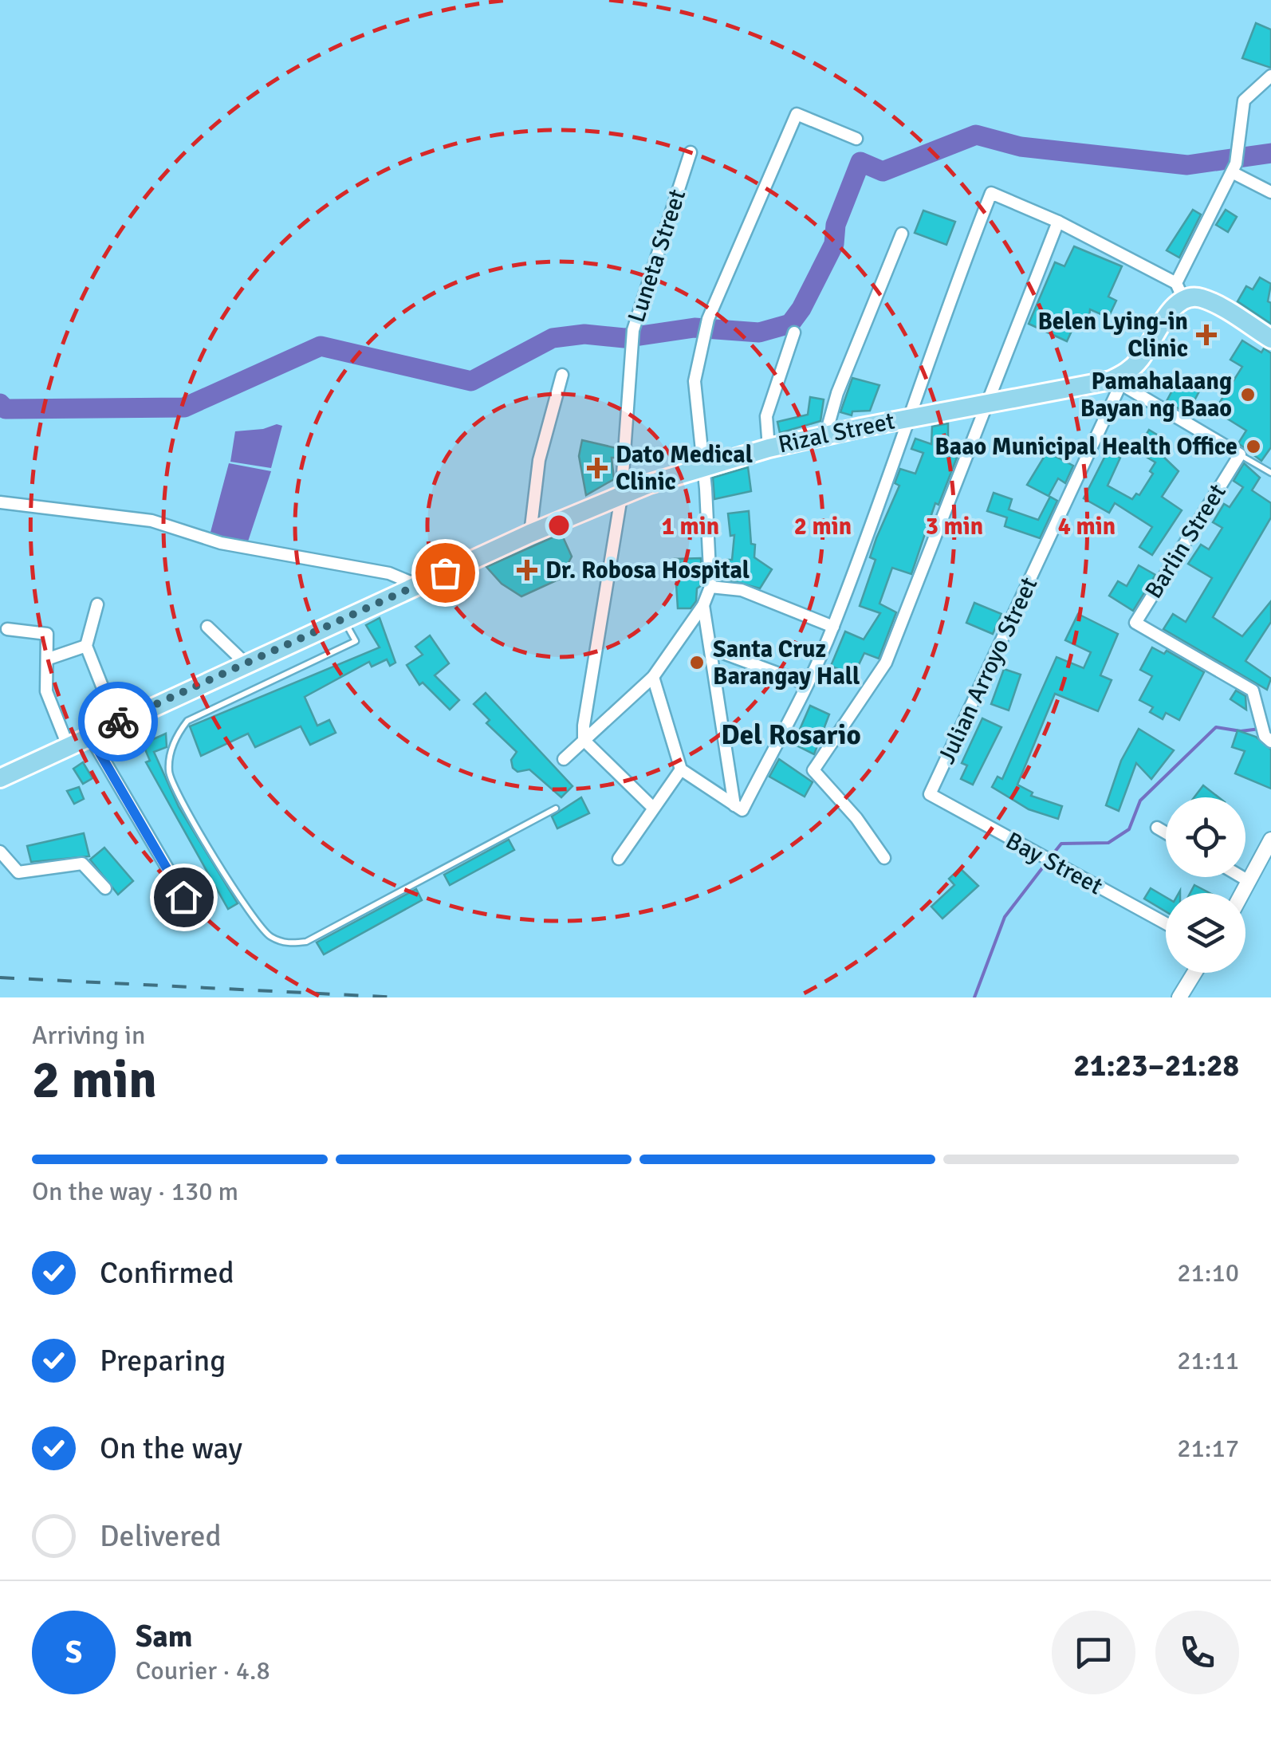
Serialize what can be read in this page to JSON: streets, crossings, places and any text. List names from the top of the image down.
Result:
{
  "streets": {
    "main road": ["Rizal Street"],
    "street": [
      "Luneta Street",
      "Barlin Street",
      "Julian Arroyo Street",
      "Bay Street"
    ]
  },
  "crossings": [
    ["Luneta Street", "Rizal Street"],
    ["Rizal Street", "Julian Arroyo Street"],
    ["Julian Arroyo Street", "Bay Street"]
  ],
  "districts": ["Del Rosario"],
  "places": {
    "health": ["Belen Lying-in Clinic", "Dato Medical Clinic", "Dr. Robosa Hospital"],
    "other": ["Pamahalaang Bayan ng Baao", "Baao Municipal Health Office", "Santa Cruz Barangay Hall"]
  },
  "page": {
    "heading": ["2 min", "Arriving in", "21:23–21:28"],
    "panel": ["Sam", "Courier · 4.8"],
    "bar": "On the way · 130 m",
    "list": [
      ["Confirmed", "21:10"],
      ["Preparing", "21:11"],
      ["On the way", "21:17"],
      "Delivered"
    ],
    "round": "S"
  },
  "rings": [
    "1 min",
    "2 min",
    "3 min",
    "4 min"
  ]
}
